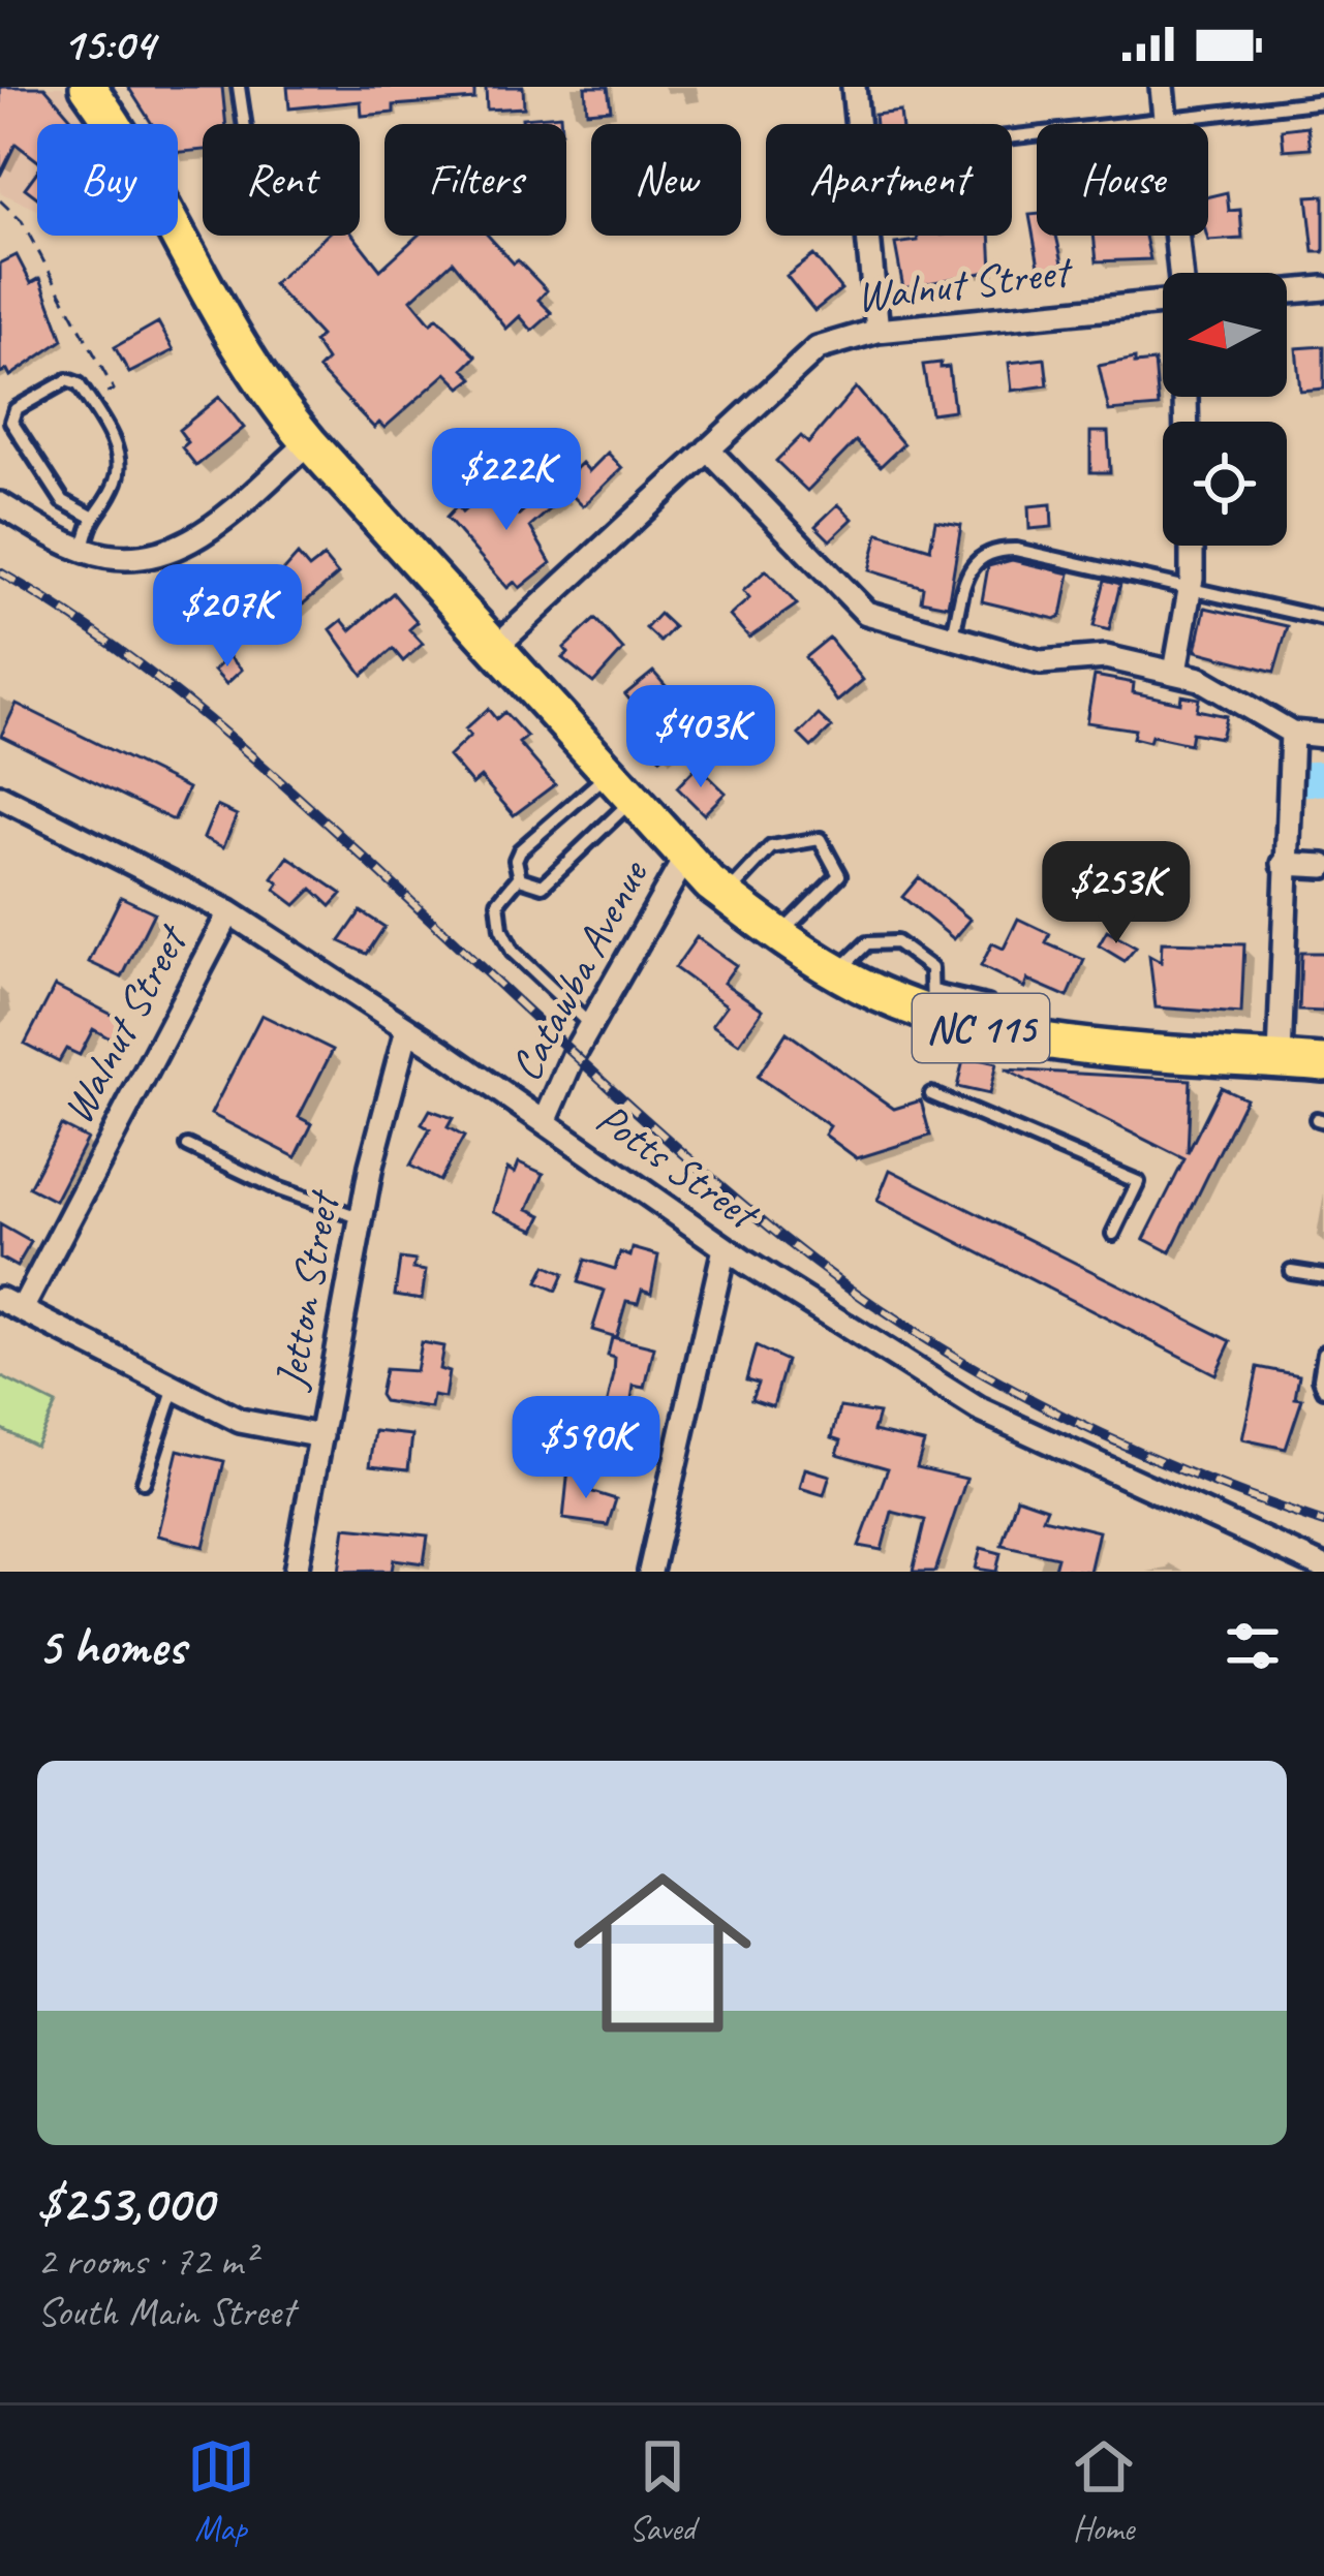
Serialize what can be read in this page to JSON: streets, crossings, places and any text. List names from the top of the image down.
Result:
{
  "streets": {
    "main road": ["NC 115"],
    "street": [
      "Walnut Street",
      "Catawba Avenue",
      "Potts Street",
      "Jetton Street"
    ]
  },
  "crossings": [
    ["Walnut Street", "NC 115"],
    ["Walnut Street", "Potts Street"],
    ["Catawba Avenue", "NC 115"],
    ["Catawba Avenue", "Potts Street"],
    ["Potts Street", "Jetton Street"]
  ],
  "north": "left",
  "page": {
    "status": "15:04",
    "chip": [
      "Buy",
      "Rent",
      "Filters",
      "New",
      "Apartment",
      "House"
    ],
    "price": [
      "$222K",
      "$207K",
      "$403K",
      "$253K",
      "$590K"
    ],
    "heading": "5 homes",
    "list": [
      {
        "name": "$253,000",
        "note": "2 rooms · 72 m² · South Main Street"
      }
    ],
    "tabs": ["Map", "Saved", "Home"]
  }
}
